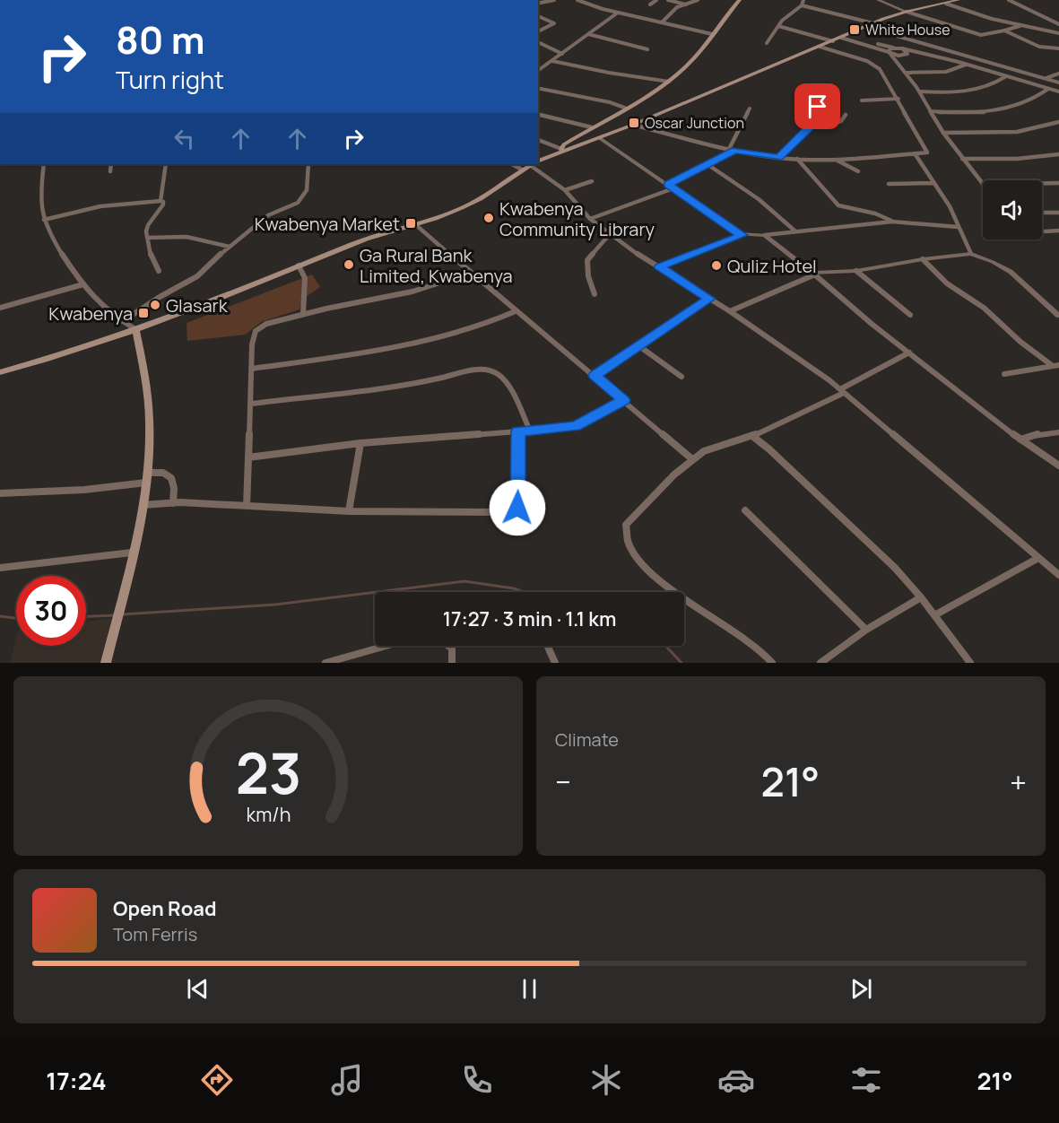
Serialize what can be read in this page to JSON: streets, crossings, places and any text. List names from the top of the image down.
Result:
{
  "places": {
    "transit": [
      "White House",
      "Oscar Junction",
      "Kwabenya Market",
      "Kwabenya"
    ],
    "other": [
      "Kwabenya Community Library",
      "Ga Rural Bank Limited, Kwabenya",
      "Quliz Hotel",
      "Glasark"
    ]
  },
  "page": {
    "turn": ["80 m", "Turn right"],
    "limit": "30",
    "trip": "17:27 · 3 min · 1.1 km",
    "tile": "Climate",
    "heat": ["−", "21°", "+"],
    "song": ["Open Road", "Tom Ferris"],
    "tabs": ["17:24", "21°"],
    "gauge": ["23", "km/h"]
  }
}
